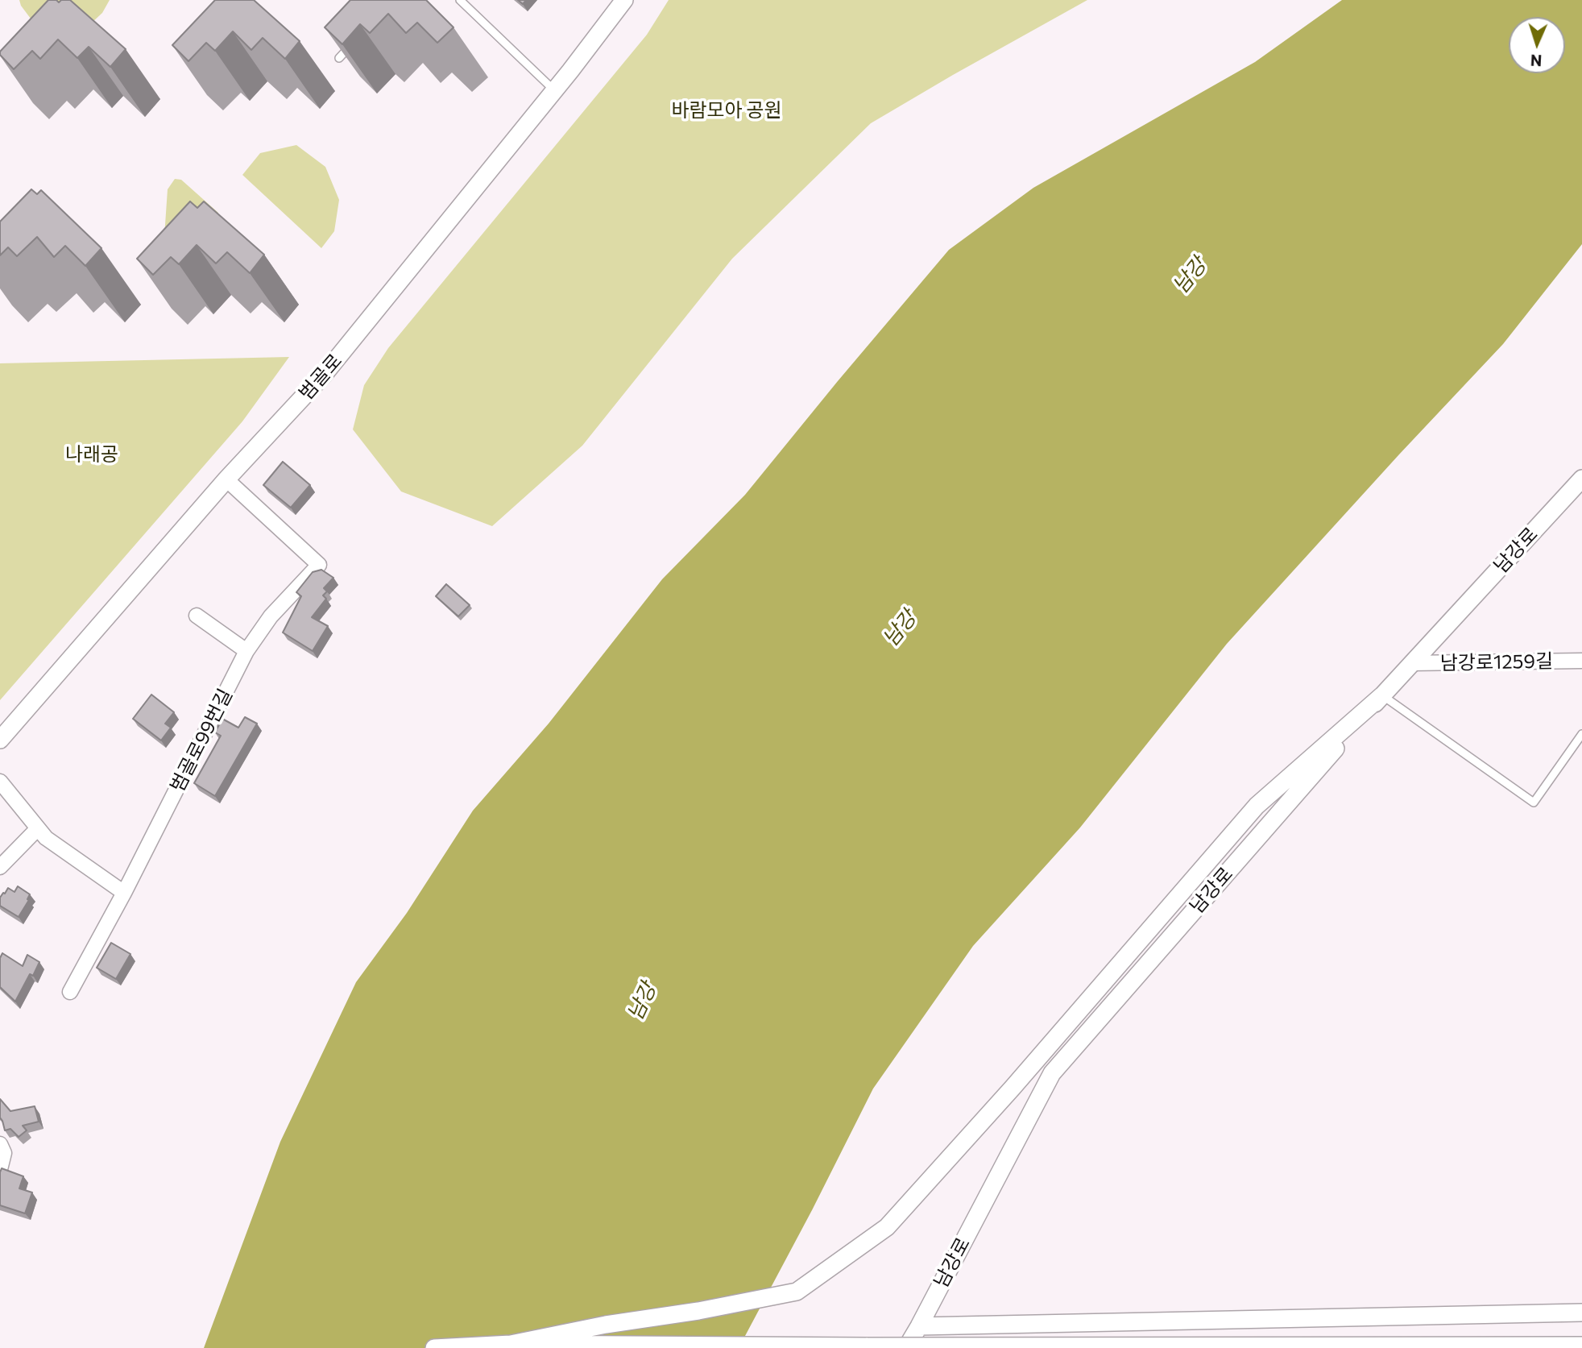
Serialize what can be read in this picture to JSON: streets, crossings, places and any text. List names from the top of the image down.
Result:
{
  "streets": {
    "street": [
      "범골로",
      "남강로",
      "남강로1259길",
      "범골로99번길"
    ]
  },
  "crossings": [
    ["범골로", "범골로99번길"],
    ["남강로", "남강로1259길"]
  ],
  "water": ["남강"],
  "parks": ["바람모아 공원", "나래공"],
  "north": "bottom"
}
